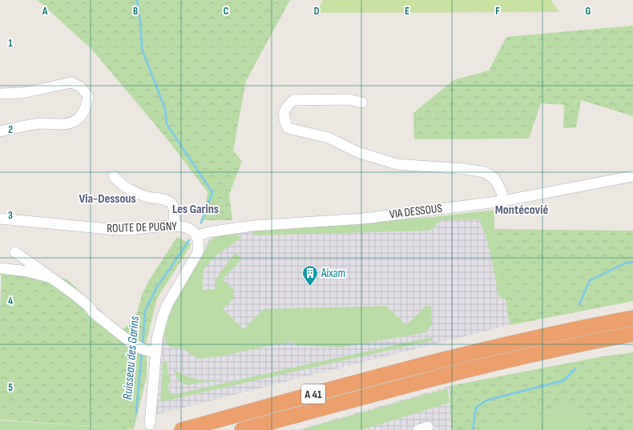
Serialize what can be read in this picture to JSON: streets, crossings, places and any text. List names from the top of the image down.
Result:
{
  "streets": {
    "highway": ["A 41"],
    "street": ["VIA DESSOUS", "ROUTE DE PUGNY"]
  },
  "crossings": [
    ["VIA DESSOUS", "ROUTE DE PUGNY"]
  ],
  "districts": ["Via-Dessous", "Les Garins", "Montécovié"],
  "water": ["Ruisseau des Garins"],
  "places": {
    "building": ["Aixam"]
  },
  "grid": {
    "columns": [
      "A",
      "B",
      "C",
      "D",
      "E",
      "F",
      "G"
    ],
    "rows": [
      "1",
      "2",
      "3",
      "4",
      "5"
    ]
  }
}
